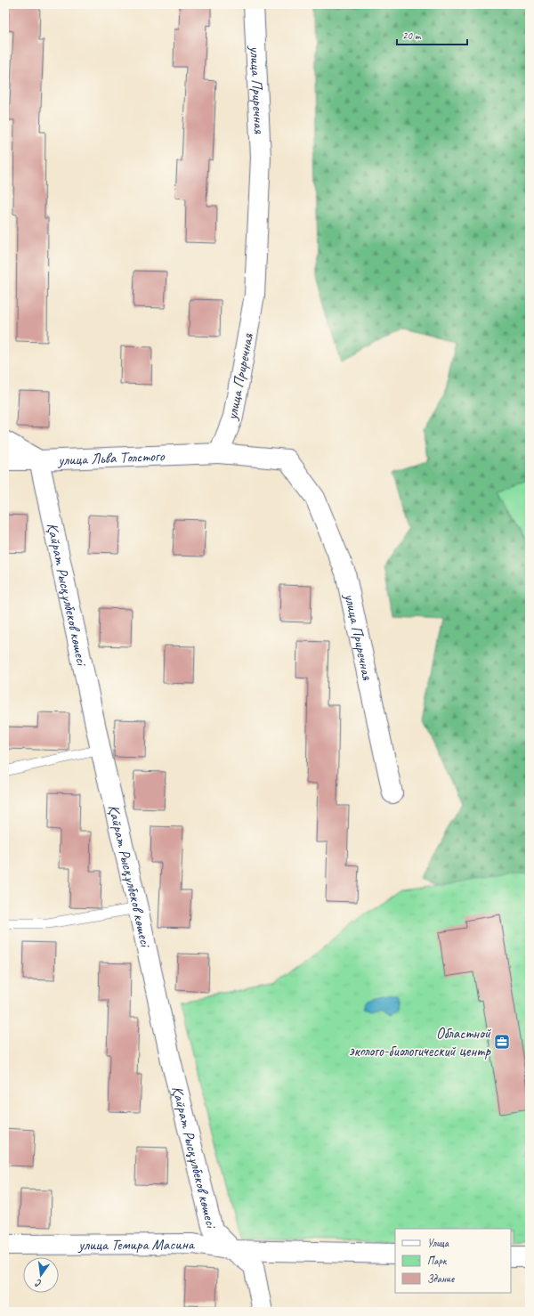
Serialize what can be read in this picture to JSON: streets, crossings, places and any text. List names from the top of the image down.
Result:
{
  "streets": {
    "street": [
      "улица Приречная",
      "улица Льва Толстого",
      "Қайрат Рысқұлбеков көшесі",
      "улица Темира Масина"
    ]
  },
  "crossings": [
    ["улица Приречная", "улица Льва Толстого"],
    ["улица Льва Толстого", "Қайрат Рысқұлбеков көшесі"],
    ["Қайрат Рысқұлбеков көшесі", "улица Темира Масина"]
  ],
  "places": {
    "office": ["Областной эколого-биологический центр"]
  },
  "legend": ["Улица", "Парк", "Здание"],
  "scale_bar": "20 m",
  "north": "bottom"
}
